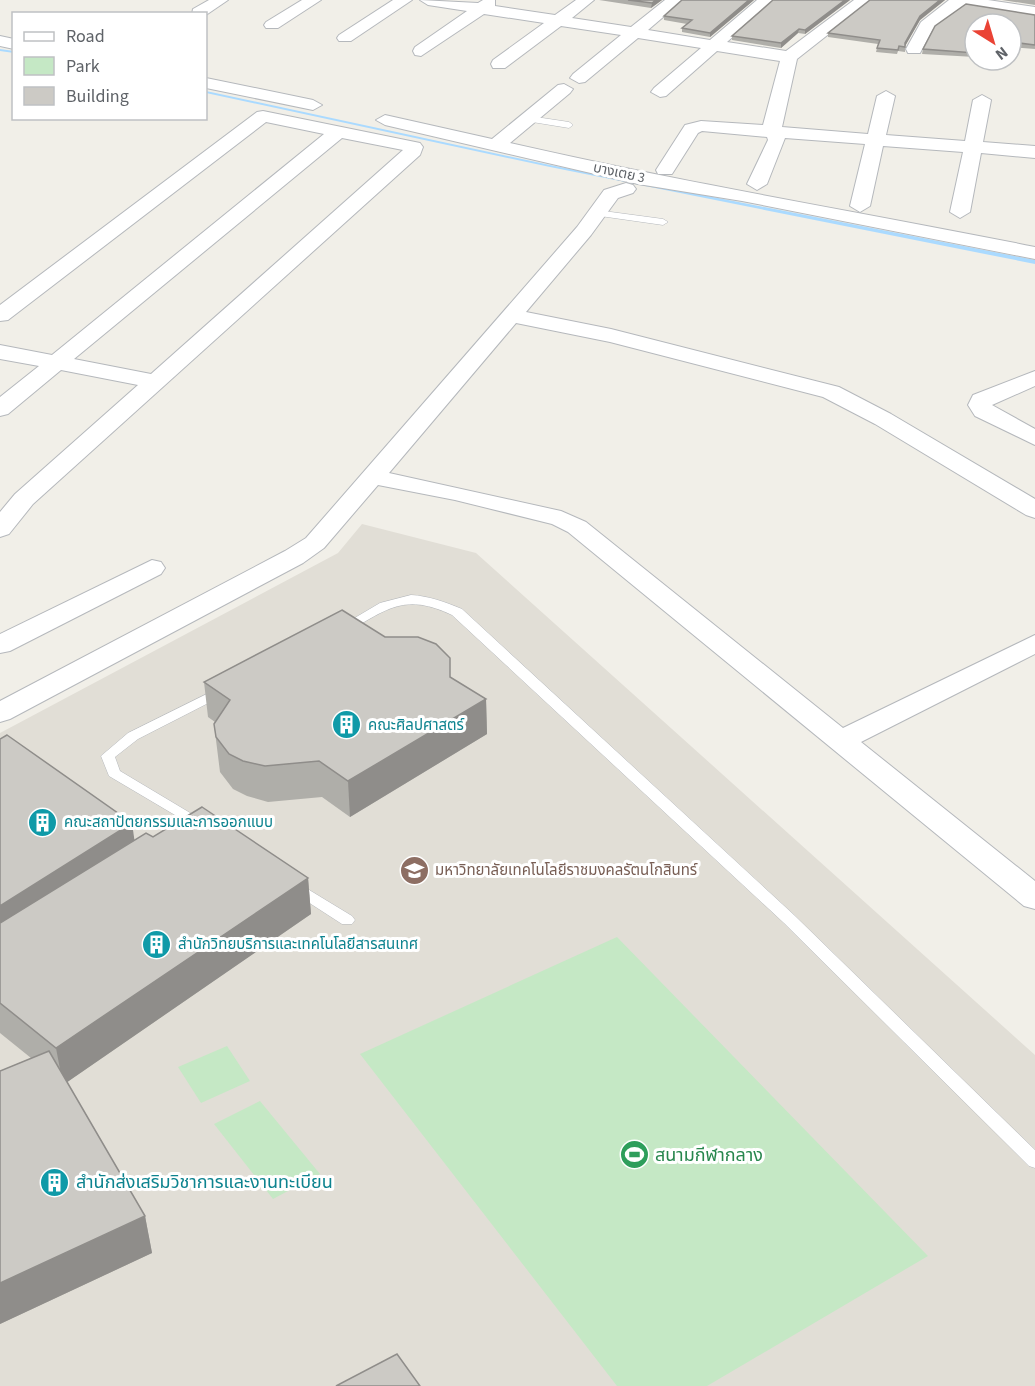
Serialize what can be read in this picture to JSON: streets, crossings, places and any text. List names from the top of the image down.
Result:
{
  "streets": {
    "street": ["บางเตย 3"]
  },
  "places": {
    "building": [
      "คณะศิลปศาสตร์",
      "คณะสถาปัตยกรรมและการออกแบบ",
      "สำนักวิทยบริการและเทคโนโลยีสารสนเทศ",
      "สำนักส่งเสริมวิชาการและงานทะเบียน"
    ],
    "school or university": ["มหาวิทยาลัยเทคโนโลยีราชมงคลรัตนโกสินทร์"],
    "sports": ["สนามกีฬากลาง"]
  },
  "legend": ["Road", "Park", "Building"],
  "north": "bottom right"
}
